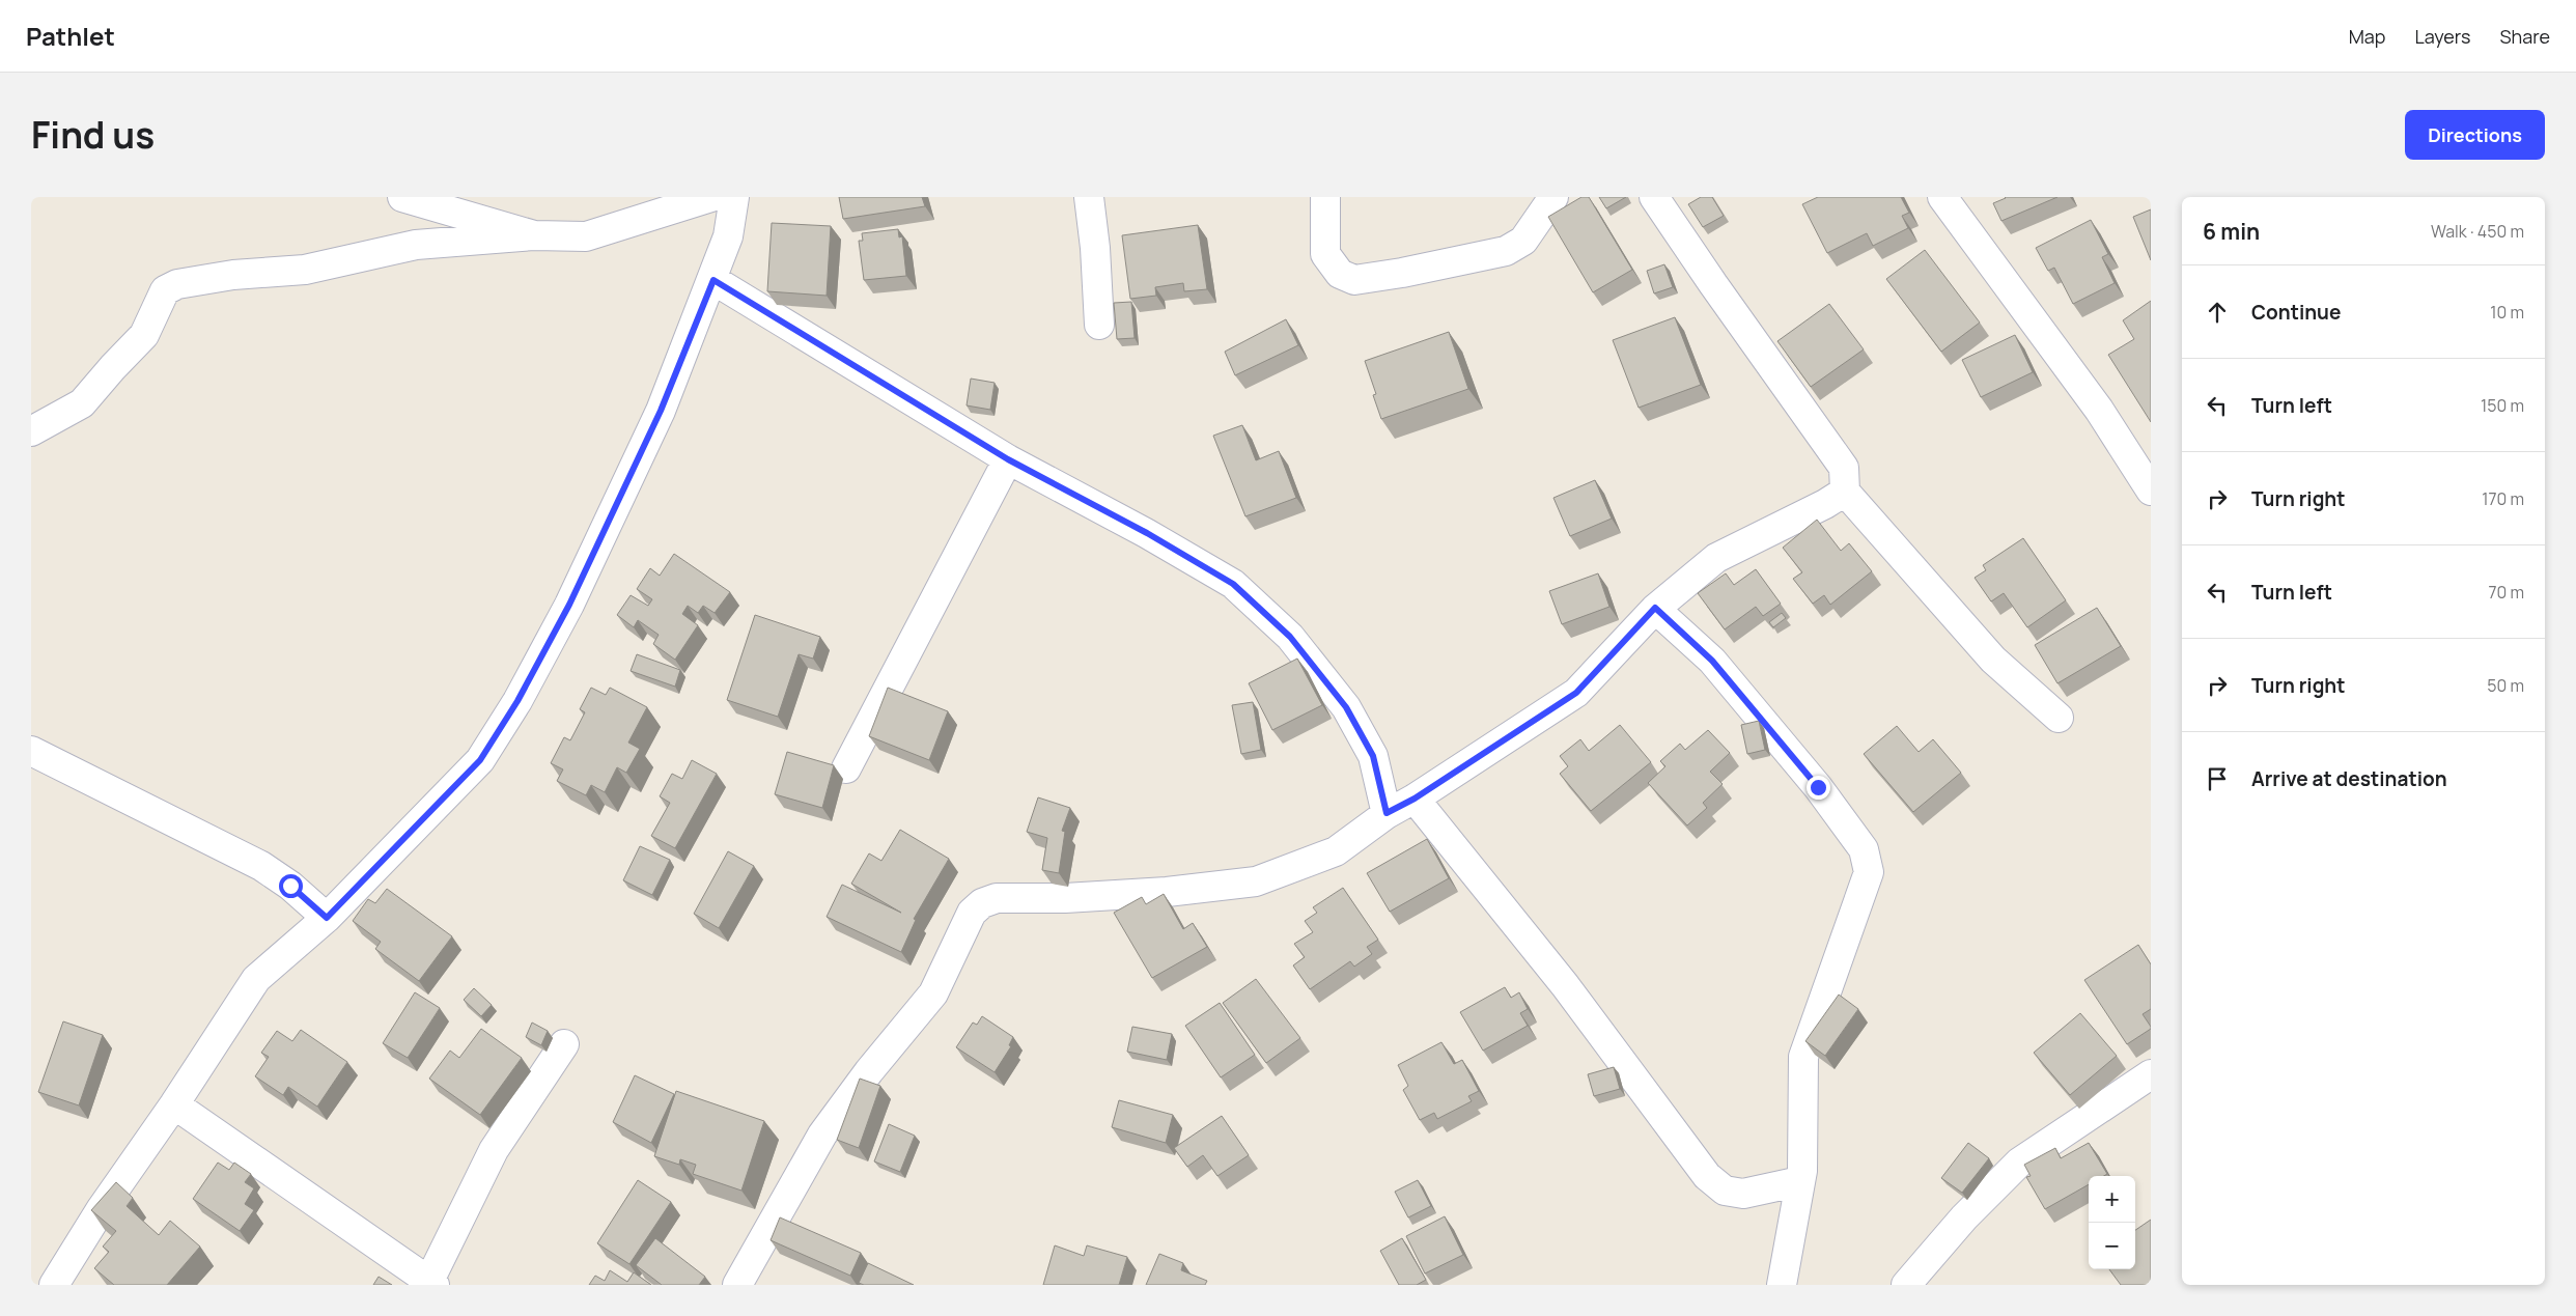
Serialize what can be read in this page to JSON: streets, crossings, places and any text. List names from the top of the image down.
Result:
{
  "page": {
    "header": "Pathlet",
    "nav": ["Map", "Layers", "Share"],
    "title": "Find us",
    "buttons": "Directions",
    "heading": ["6 min", "Walk · 450 m"],
    "list": [
      ["Continue", "10 m"],
      ["Turn left", "150 m"],
      ["Turn right", "170 m"],
      ["Turn left", "70 m"],
      ["Turn right", "50 m"],
      "Arrive at destination"
    ],
    "map_buttons": ["+", "−"]
  }
}
